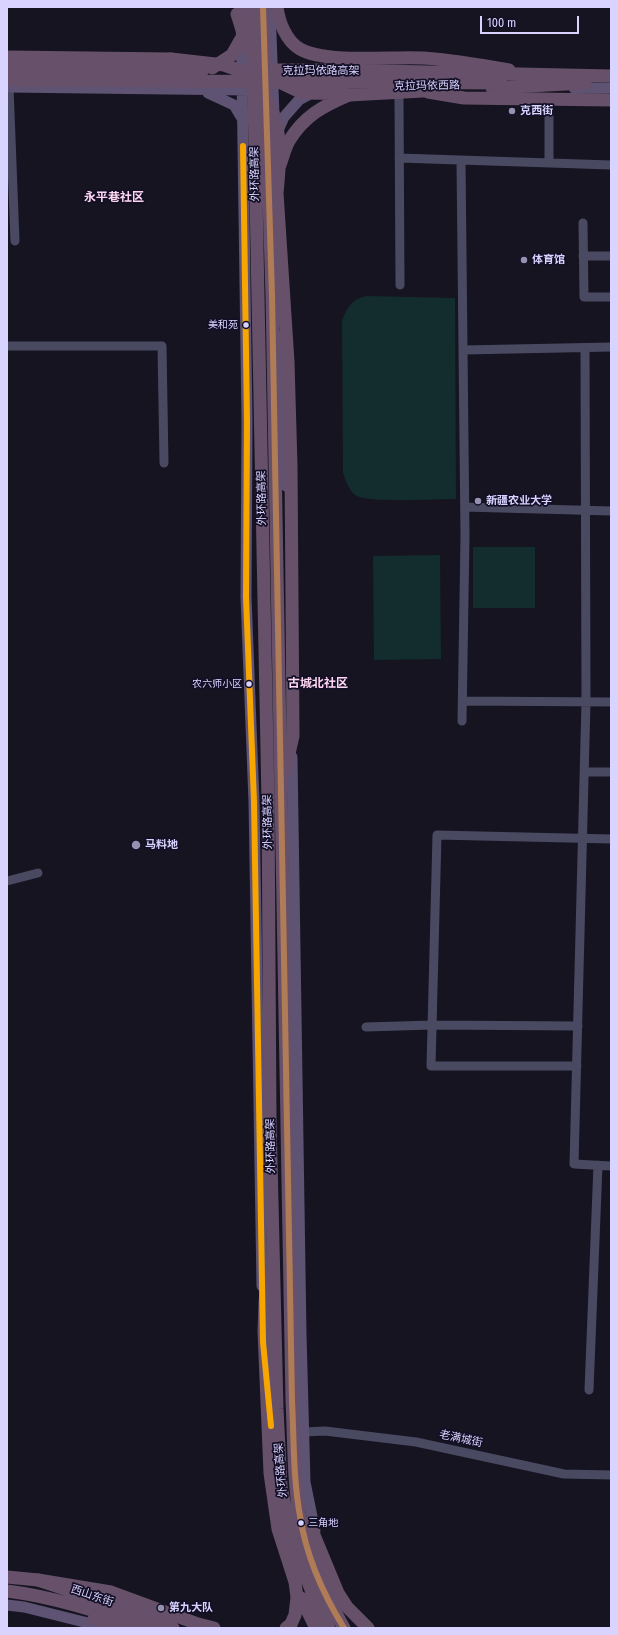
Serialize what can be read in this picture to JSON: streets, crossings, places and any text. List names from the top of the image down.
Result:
{
  "streets": {
    "highway": ["克拉玛依路高架", "外环路高架"],
    "main road": ["克拉玛依西路", "西山东街"],
    "street": ["老满城街"]
  },
  "crossings": [
    ["克拉玛依路高架", "克拉玛依西路"]
  ],
  "districts": ["永平巷社区", "古城北社区"],
  "places": [
    "克西街",
    "体育馆",
    "美和苑",
    "新疆农业大学",
    "农六师小区",
    "马料地",
    "三角地",
    "第九大队"
  ],
  "scale_bar": "100 m"
}
